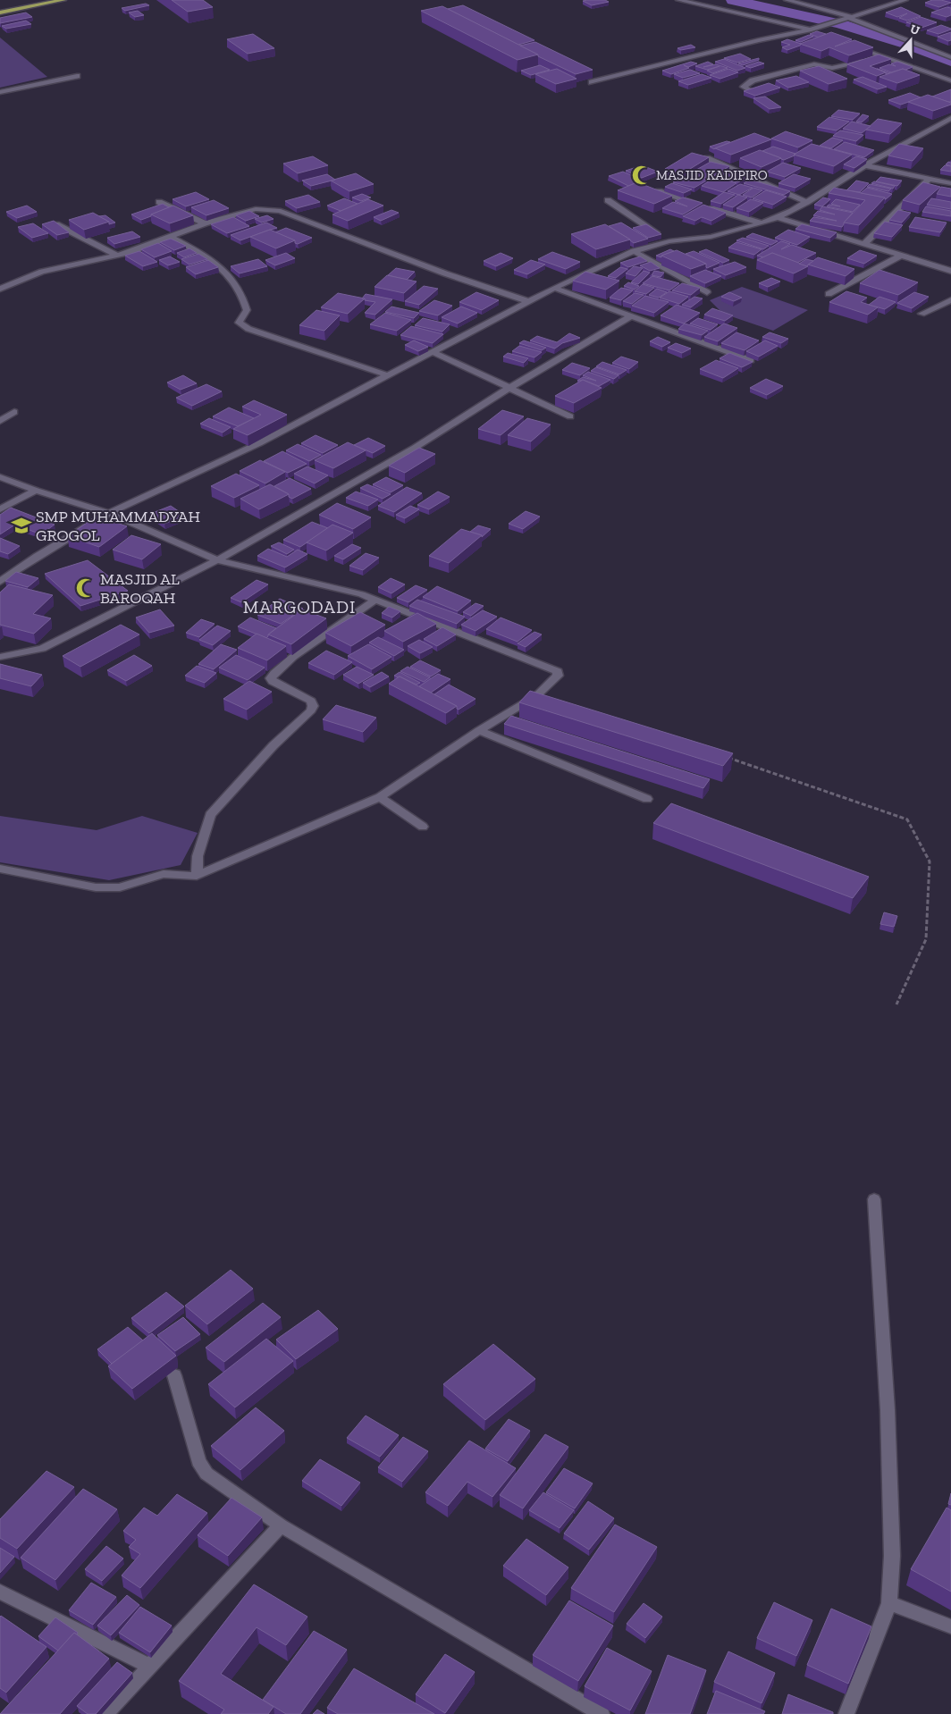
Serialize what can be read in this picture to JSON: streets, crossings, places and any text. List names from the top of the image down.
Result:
{
  "districts": ["MARGODADI"],
  "places": {
    "mosque": ["MASJID KADIPIRO", "MASJID AL BAROQAH"],
    "school or university": ["SMP MUHAMMADYAH GROGOL"]
  },
  "north": "top"
}
